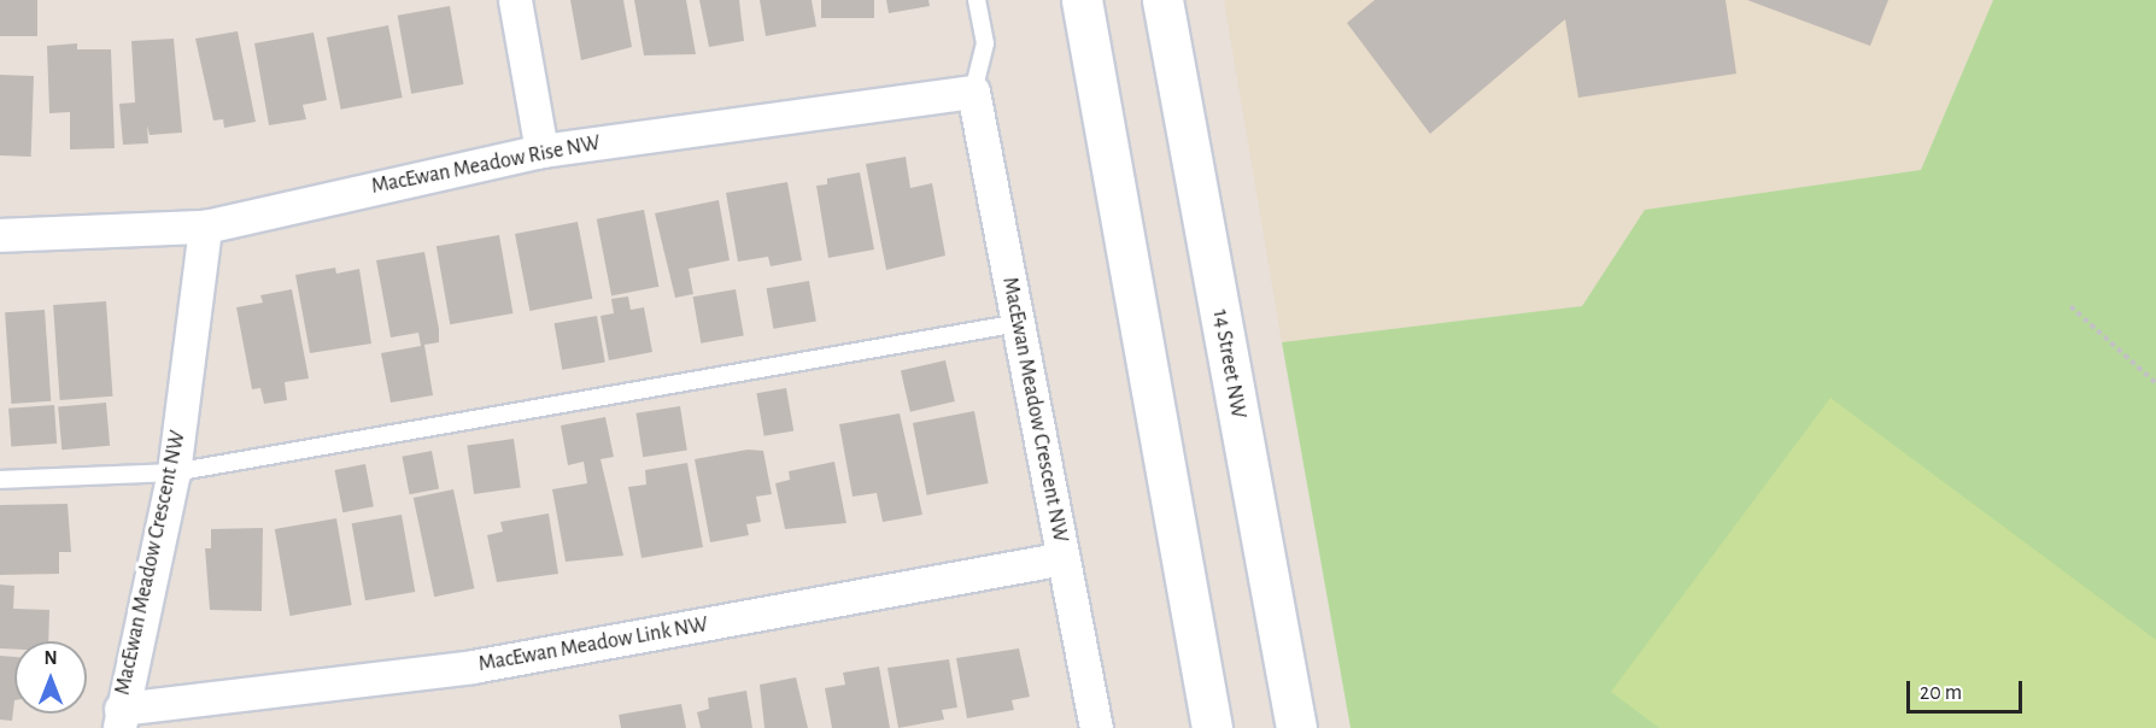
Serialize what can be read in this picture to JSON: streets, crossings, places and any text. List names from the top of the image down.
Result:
{
  "streets": {
    "main road": ["14 Street NW"],
    "street": ["MacEwan Meadow Rise NW", "MacEwan Meadow Crescent NW", "MacEwan Meadow Link NW"]
  },
  "crossings": [
    ["MacEwan Meadow Rise NW", "MacEwan Meadow Crescent NW"],
    ["MacEwan Meadow Crescent NW", "MacEwan Meadow Link NW"]
  ],
  "scale_bar": "20 m",
  "north": "top"
}
